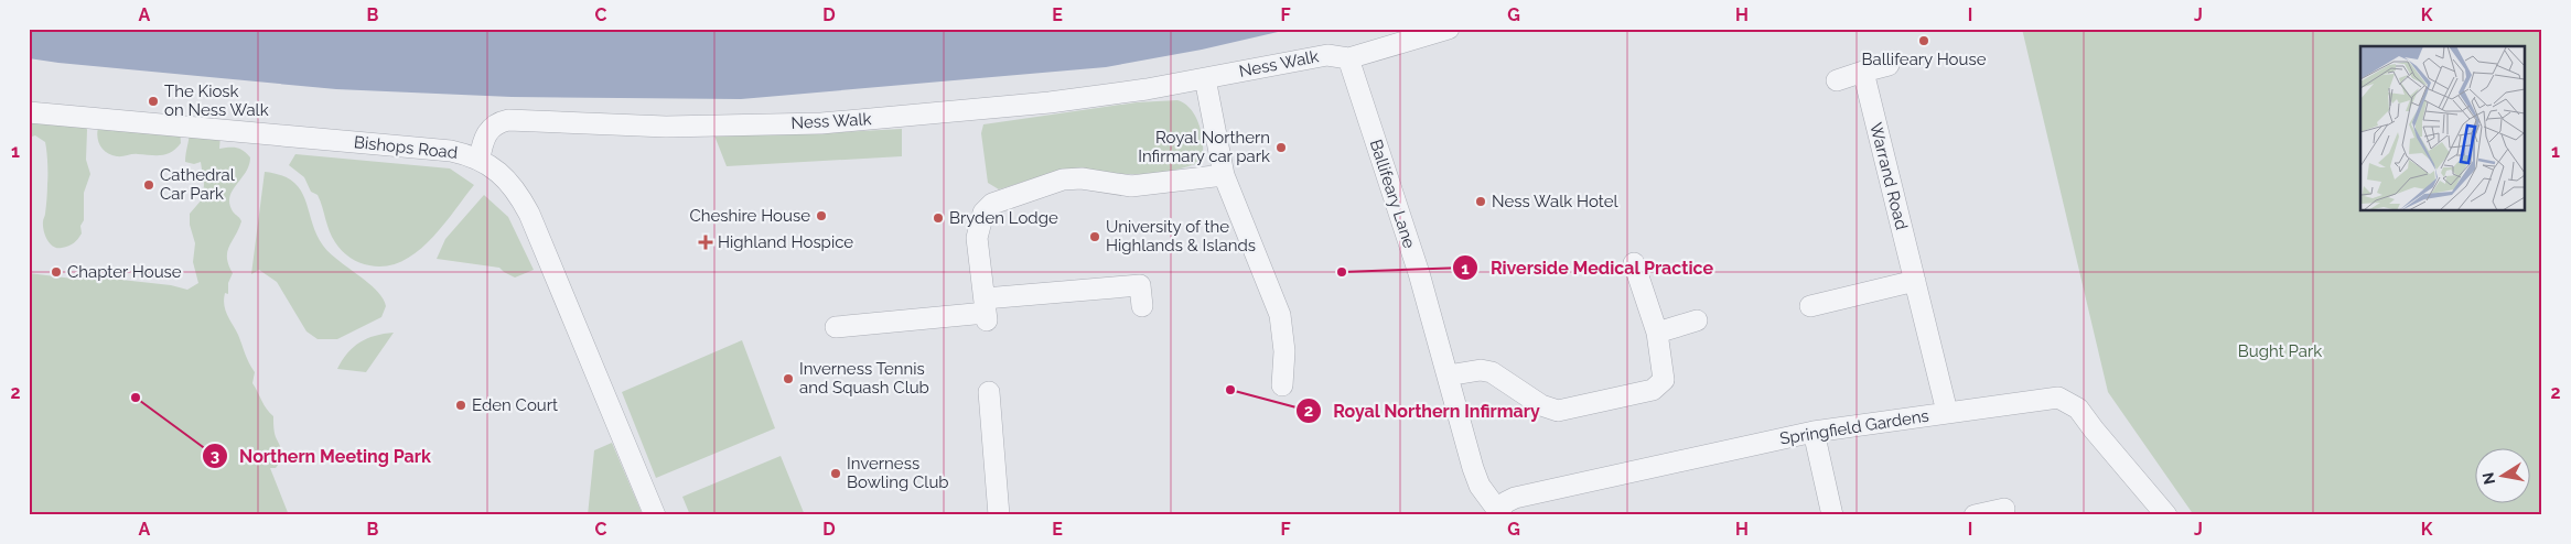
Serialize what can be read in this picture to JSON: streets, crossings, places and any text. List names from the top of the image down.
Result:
{
  "streets": {
    "street": [
      "Ness Walk",
      "Bishops Road",
      "Warrand Road",
      "Ballifeary Lane",
      "Springfield Gardens"
    ]
  },
  "crossings": [
    ["Ness Walk", "Bishops Road"],
    ["Ness Walk", "Ballifeary Lane"],
    ["Warrand Road", "Springfield Gardens"],
    ["Ballifeary Lane", "Springfield Gardens"]
  ],
  "parks": ["Bught Park"],
  "places": {
    "other": [
      "Ballifeary House",
      "The Kiosk on Ness Walk",
      "Royal Northern Infirmary car park",
      "Cathedral Car Park",
      "Ness Walk Hotel",
      "Cheshire House",
      "Bryden Lodge",
      "University of the Highlands & Islands",
      "Chapter House",
      "Riverside Medical Practice",
      "Inverness Tennis and Squash Club",
      "Royal Northern Infirmary",
      "Northern Meeting Park",
      "Eden Court",
      "Inverness Bowling Club"
    ],
    "health": ["Highland Hospice"]
  },
  "north": "left",
  "grid": {
    "columns": [
      "A",
      "B",
      "C",
      "D",
      "E",
      "F",
      "G",
      "H",
      "I",
      "J",
      "K"
    ],
    "rows": ["1", "2"]
  }
}
